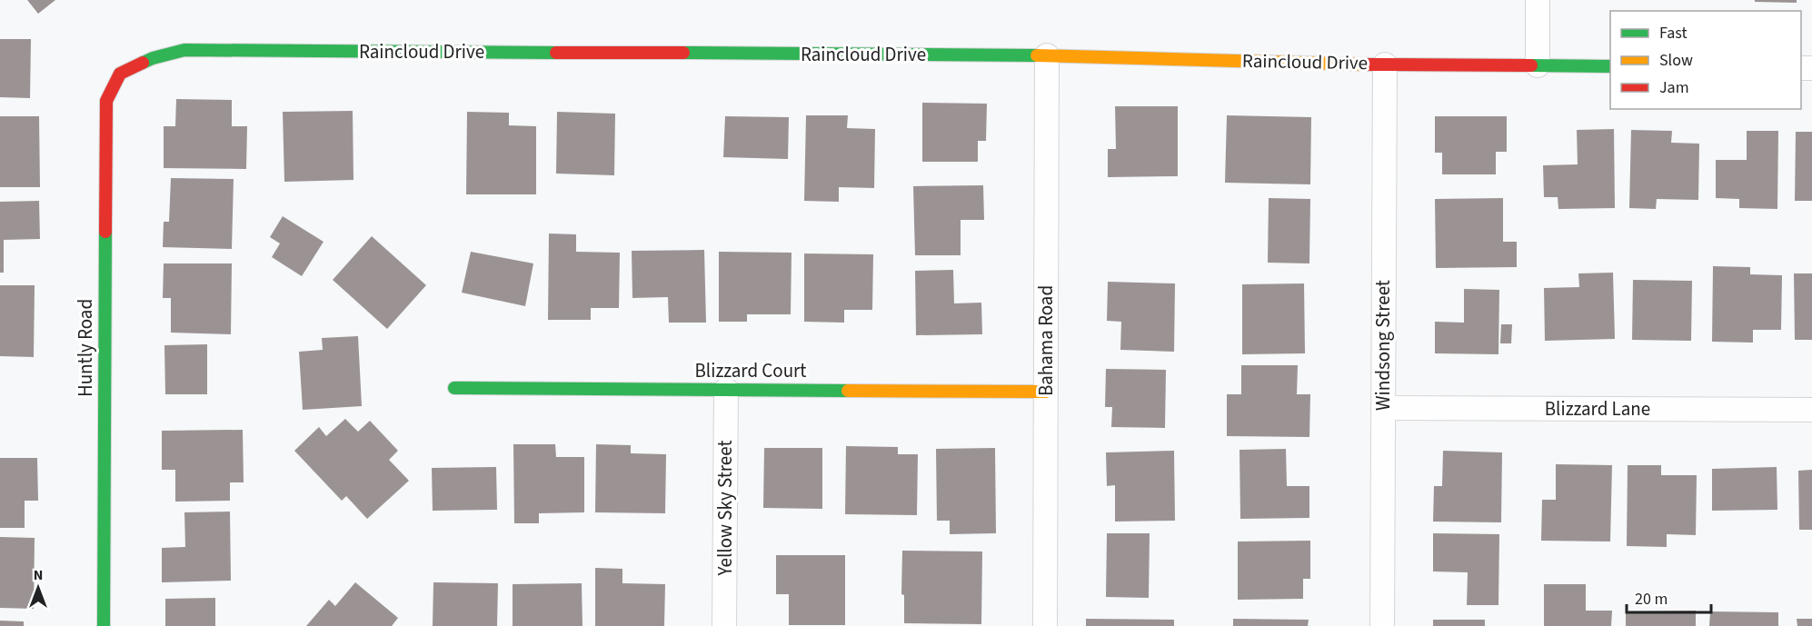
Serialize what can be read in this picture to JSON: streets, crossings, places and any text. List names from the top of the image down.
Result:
{
  "streets": {
    "street": [
      "Raincloud Drive",
      "Bahama Road",
      "Windsong Street",
      "Huntly Road",
      "Blizzard Court",
      "Blizzard Lane",
      "Yellow Sky Street"
    ]
  },
  "crossings": [
    ["Raincloud Drive", "Bahama Road"],
    ["Raincloud Drive", "Windsong Street"],
    ["Raincloud Drive", "Huntly Road"],
    ["Bahama Road", "Blizzard Court"],
    ["Windsong Street", "Blizzard Lane"],
    ["Blizzard Court", "Yellow Sky Street"]
  ],
  "legend": ["Fast", "Slow", "Jam"],
  "scale_bar": "20 m",
  "north": "top"
}
